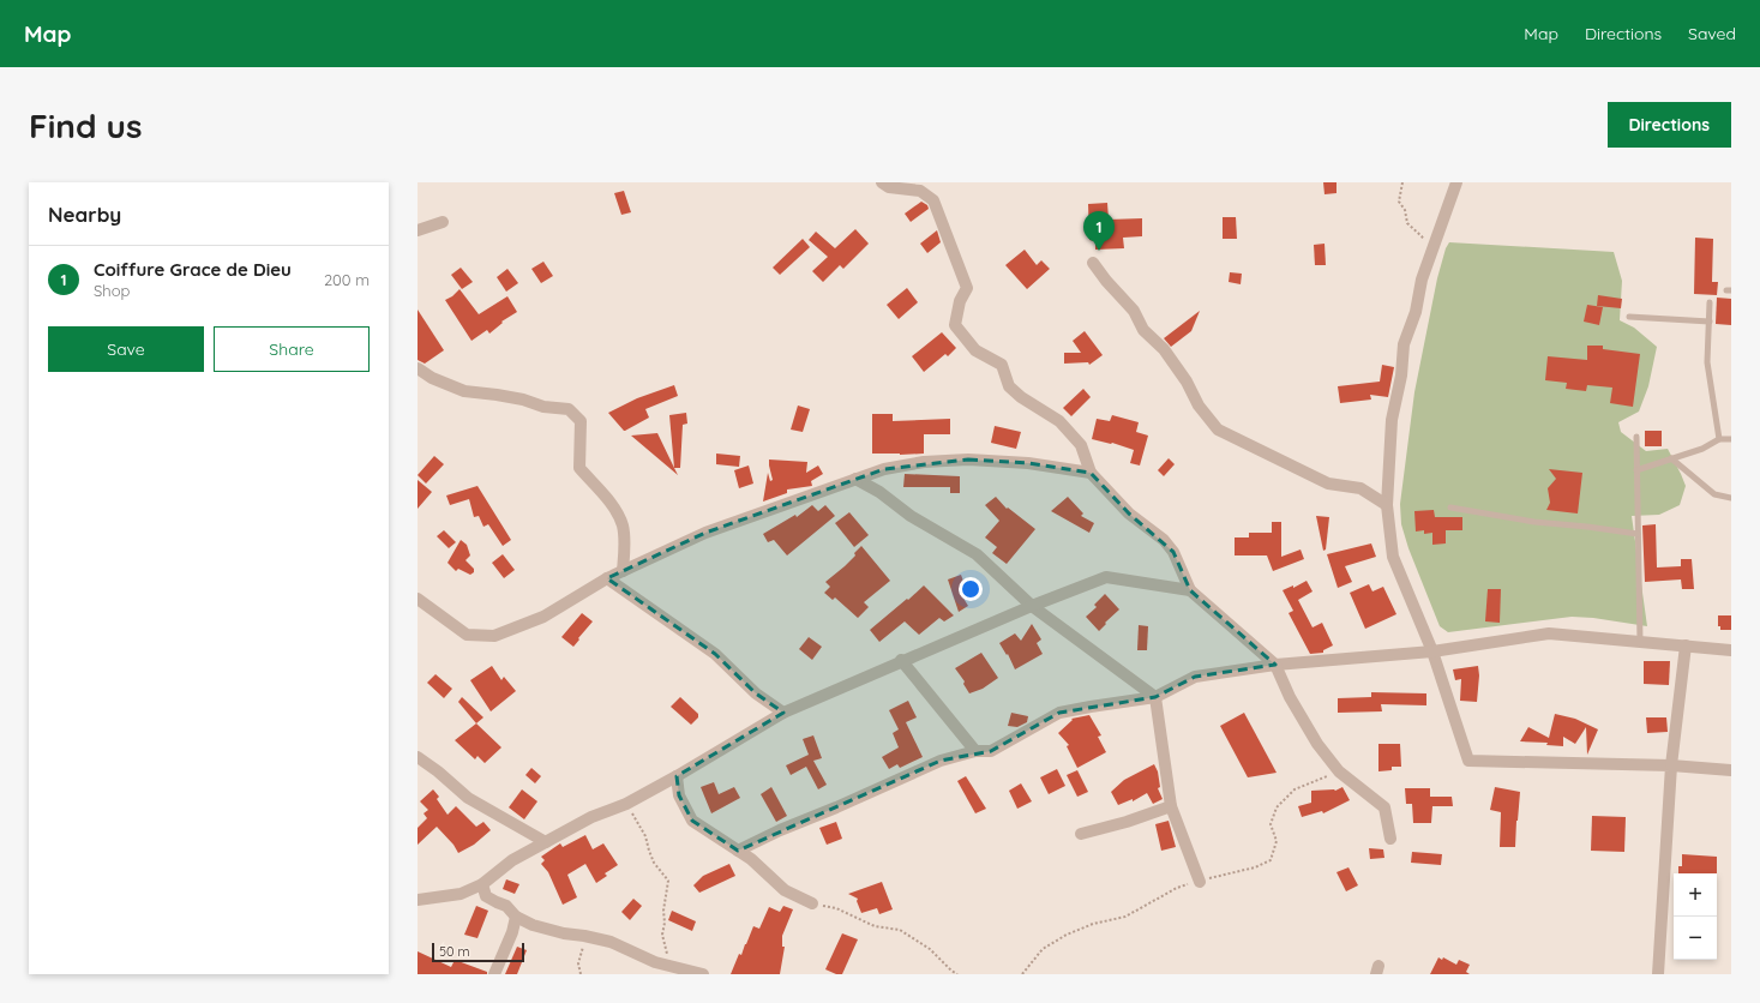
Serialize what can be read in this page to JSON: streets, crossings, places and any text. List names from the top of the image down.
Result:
{
  "scale_bar": "50 m",
  "page": {
    "header": "Map",
    "nav": ["Map", "Directions", "Saved"],
    "buttons": [
      "Directions",
      ["Save", "Share"]
    ],
    "title": "Find us",
    "heading": "Nearby",
    "pins": "1",
    "list": [
      {
        "mark": "1",
        "name": "Coiffure Grace de Dieu",
        "note": "Shop",
        "value": "200 m"
      }
    ],
    "map_buttons": ["+", "−"],
    "scale": "50 m"
  }
}
